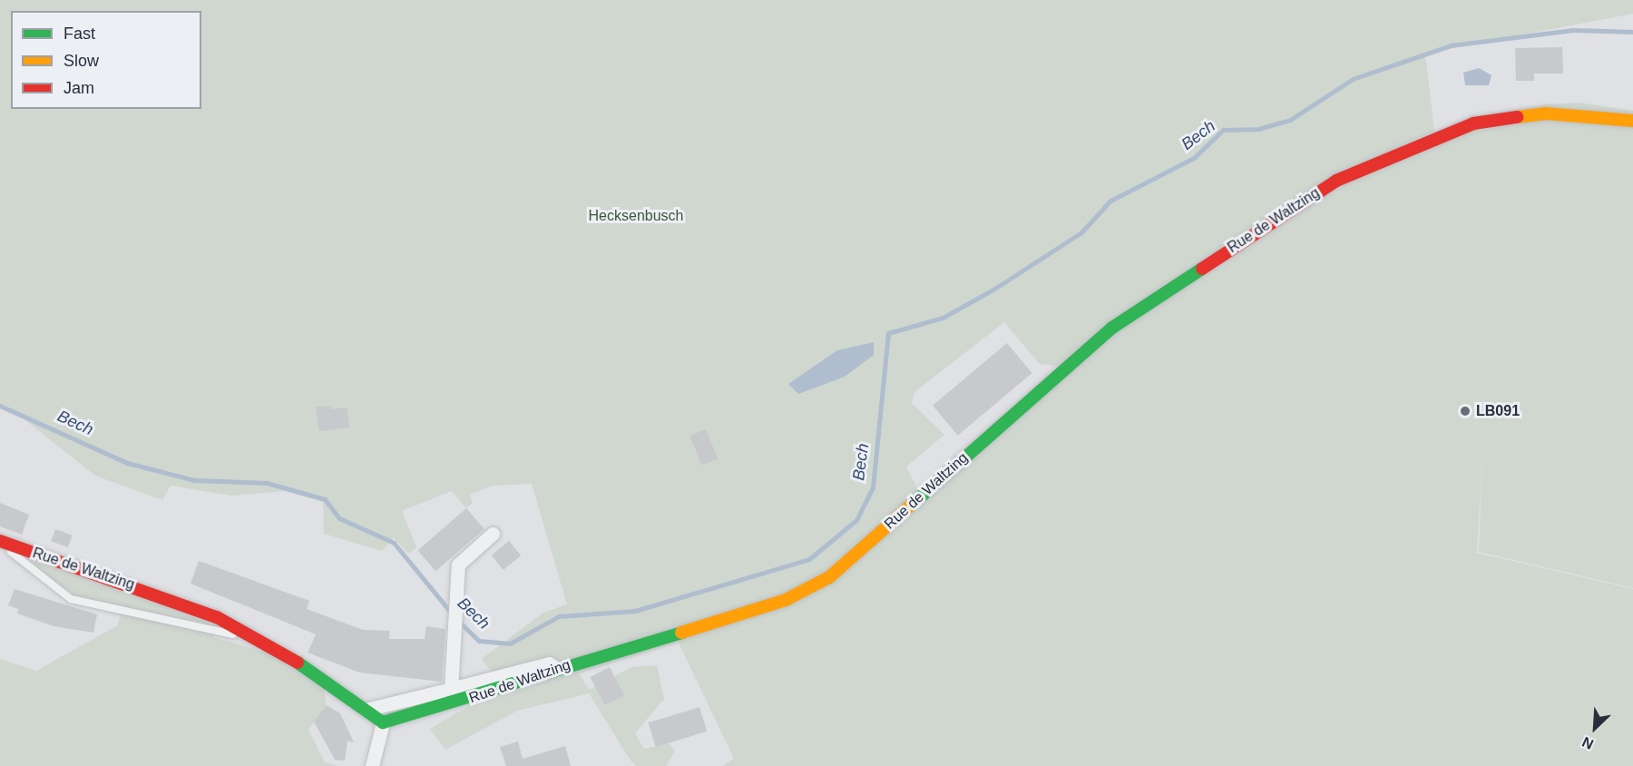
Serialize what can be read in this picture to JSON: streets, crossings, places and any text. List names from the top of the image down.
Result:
{
  "streets": {
    "street": ["Rue de Waltzing"]
  },
  "water": ["Bech"],
  "parks": ["Hecksenbusch"],
  "places": ["LB091"],
  "legend": ["Fast", "Slow", "Jam"],
  "north": "bottom left"
}
